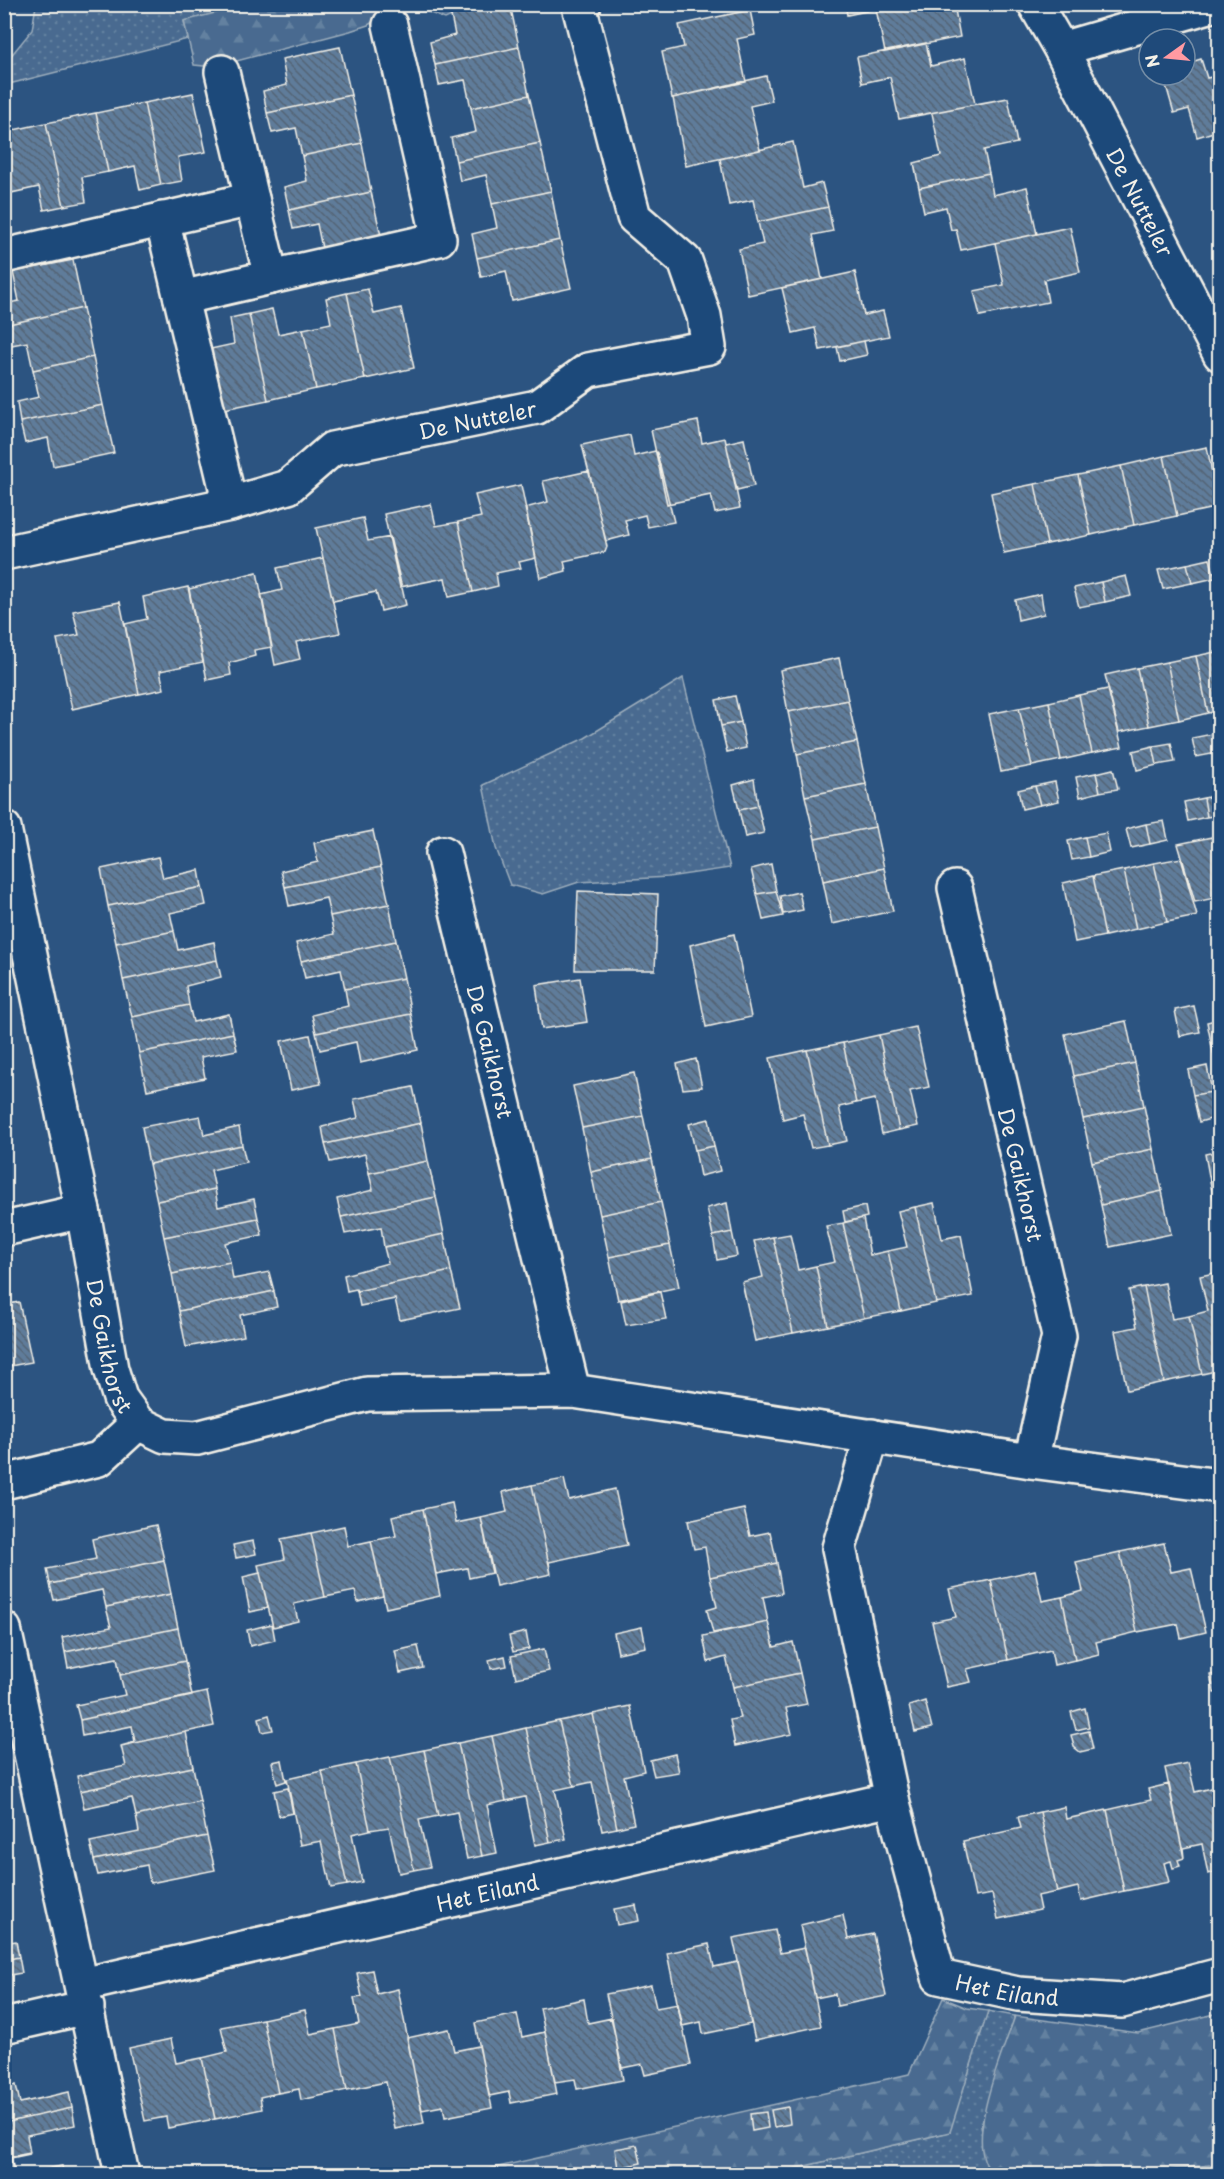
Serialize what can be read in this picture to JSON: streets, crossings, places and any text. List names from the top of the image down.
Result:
{
  "streets": {
    "street": ["De Nutteler", "De Gaikhorst", "Het Eiland"]
  },
  "crossings": [
    ["De Gaikhorst", "Het Eiland"]
  ],
  "north": "left"
}
